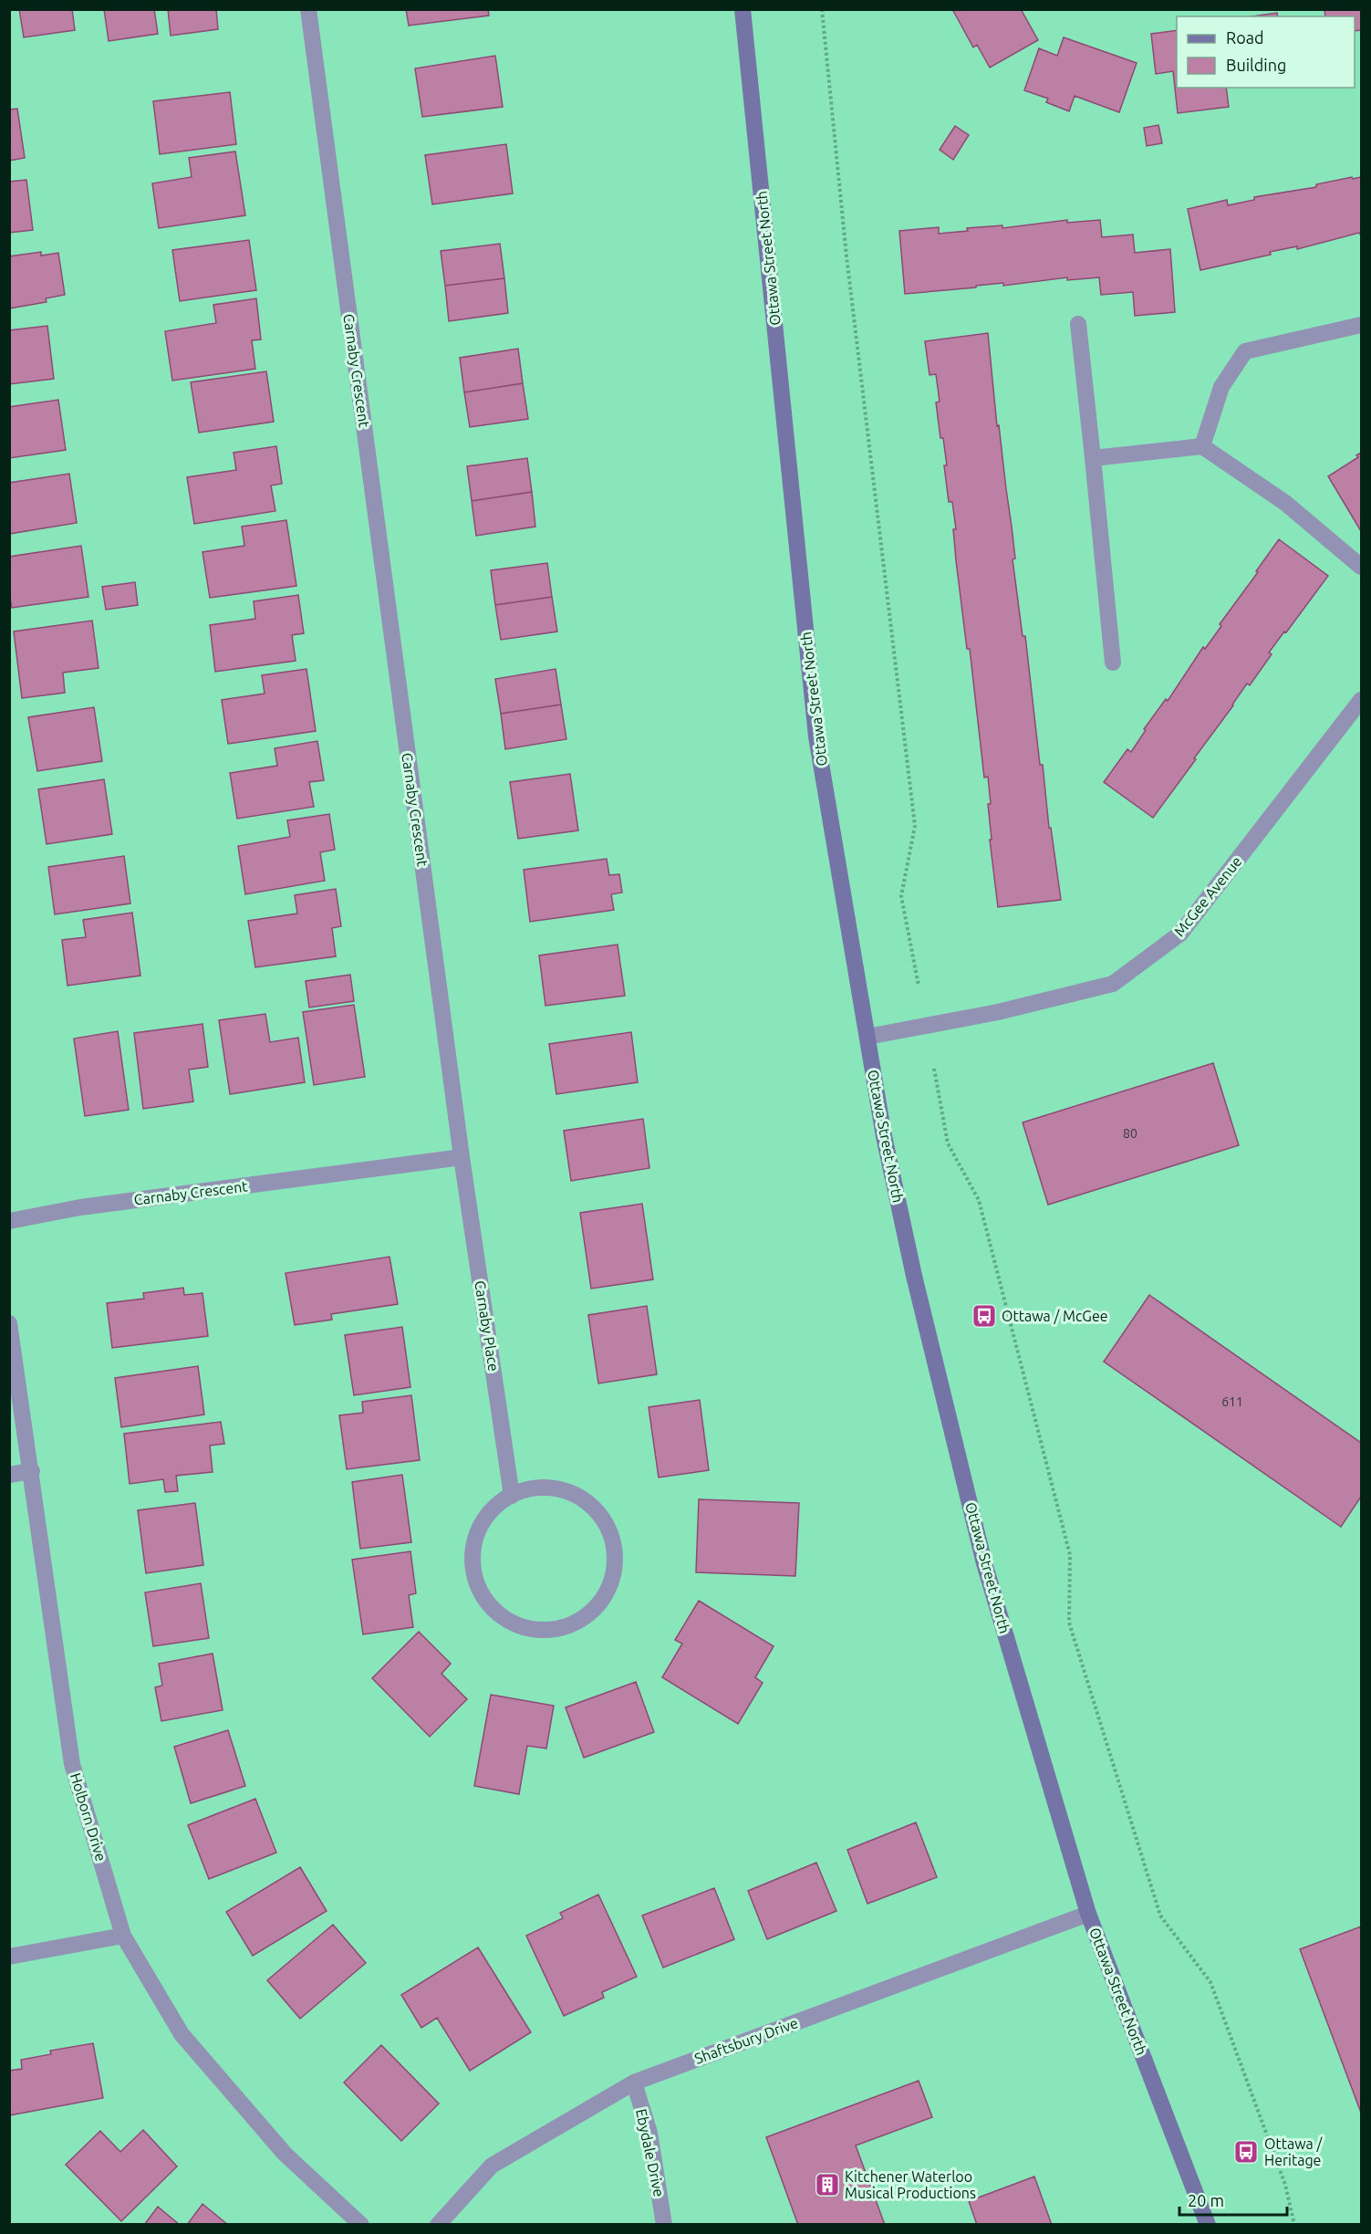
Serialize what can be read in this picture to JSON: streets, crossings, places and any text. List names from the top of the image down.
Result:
{
  "streets": {
    "main road": ["Ottawa Street North"],
    "street": [
      "Carnaby Crescent",
      "McGee Avenue",
      "Carnaby Place",
      "Holborn Drive",
      "Shaftsbury Drive",
      "Ebydale Drive"
    ]
  },
  "crossings": [
    ["Ottawa Street North", "McGee Avenue"],
    ["Ottawa Street North", "Shaftsbury Drive"],
    ["Carnaby Crescent", "Carnaby Place"],
    ["Shaftsbury Drive", "Ebydale Drive"]
  ],
  "places": {
    "bus stop": ["Ottawa / McGee", "Ottawa / Heritage"],
    "building": ["Kitchener Waterloo Musical Productions"]
  },
  "house_numbers": ["80", "611"],
  "legend": ["Road", "Building"],
  "scale_bar": "20 m"
}
